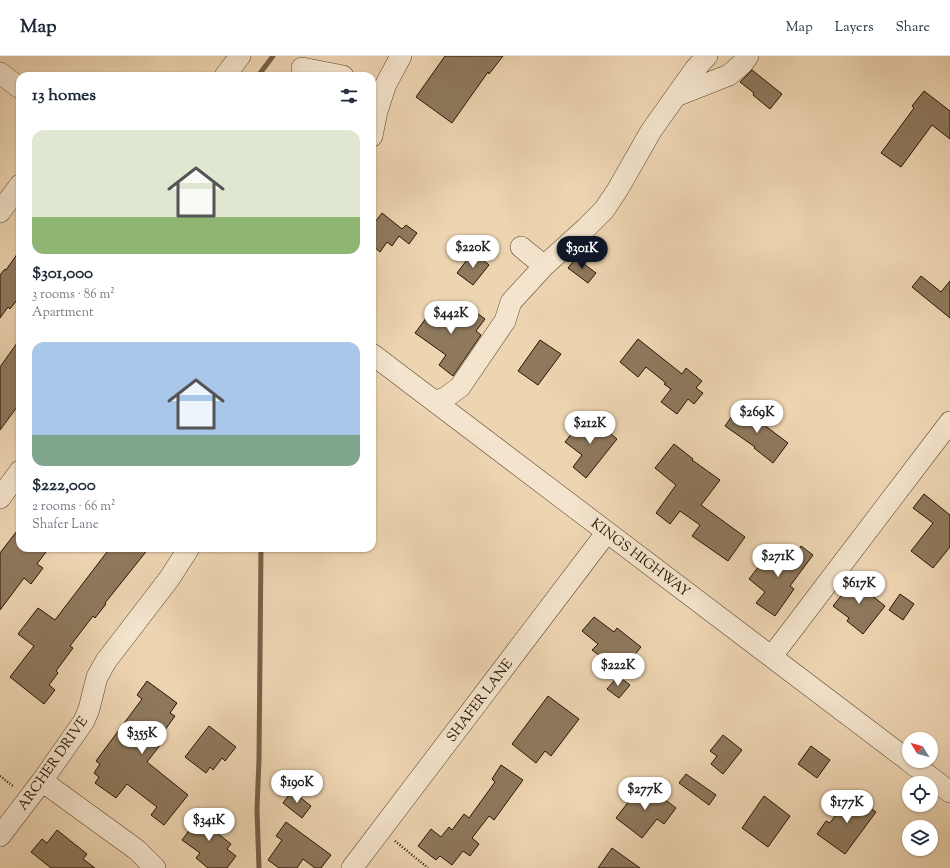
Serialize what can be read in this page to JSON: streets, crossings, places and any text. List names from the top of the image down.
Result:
{
  "streets": {
    "street": ["KINGS HIGHWAY", "SHAFER LANE", "ARCHER DRIVE"]
  },
  "crossings": [
    ["KINGS HIGHWAY", "SHAFER LANE"]
  ],
  "north": "top left",
  "page": {
    "header": "Map",
    "nav": ["Map", "Layers", "Share"],
    "heading": "13 homes",
    "list": [
      {
        "name": "$301,000",
        "note": "3 rooms · 86 m² · Apartment"
      },
      {
        "name": "$222,000",
        "note": "2 rooms · 66 m² · Shafer Lane"
      }
    ],
    "price": [
      "$220K",
      "$301K",
      "$442K",
      "$269K",
      "$212K",
      "$271K",
      "$617K",
      "$222K",
      "$355K",
      "$190K",
      "$277K",
      "$177K",
      "$341K"
    ]
  }
}
